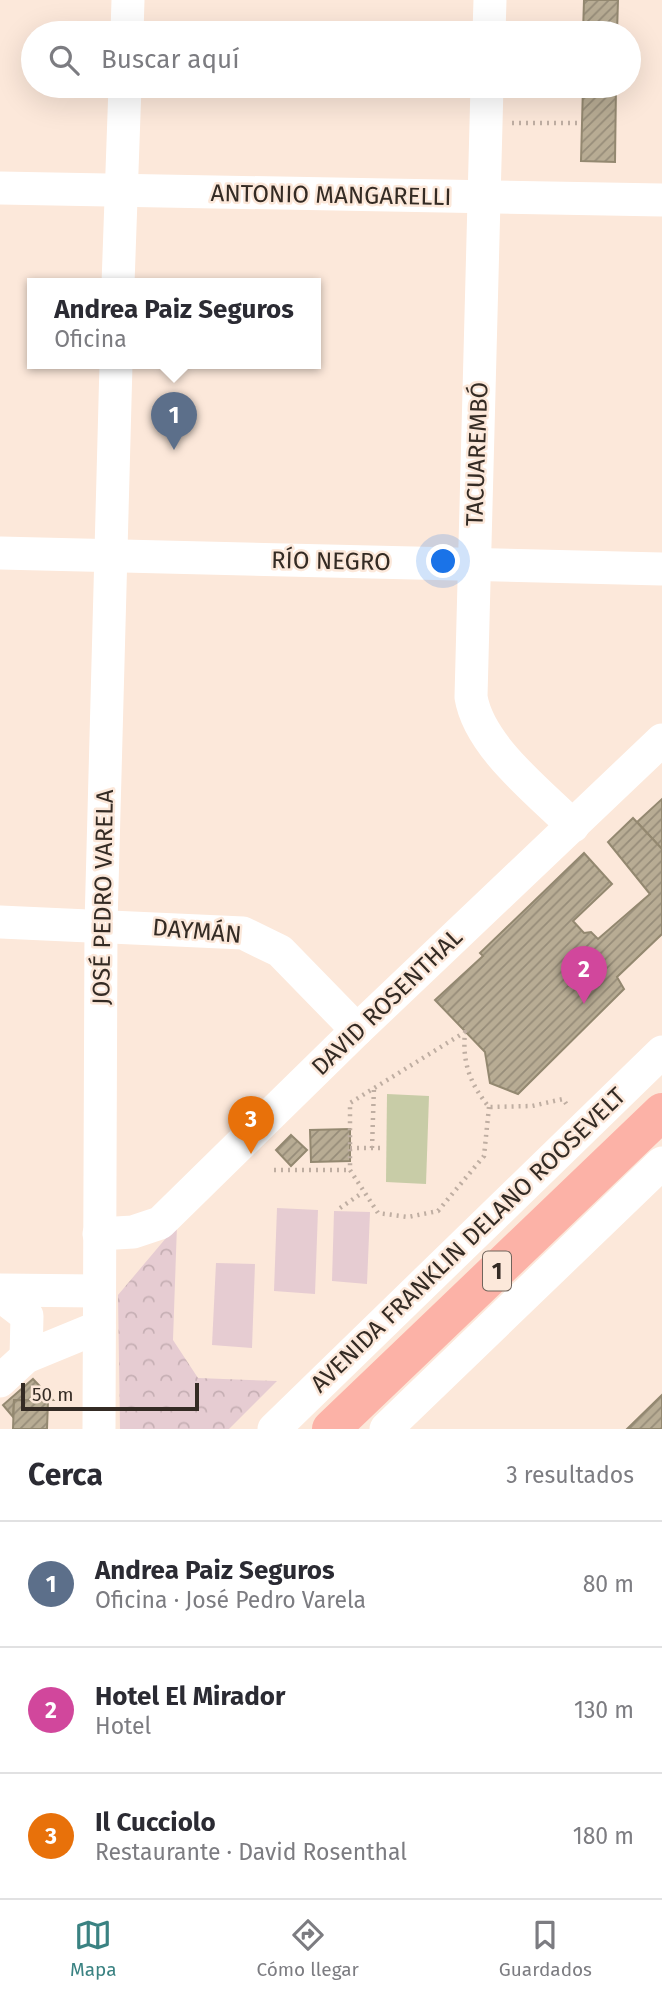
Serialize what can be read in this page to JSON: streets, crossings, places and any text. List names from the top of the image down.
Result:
{
  "streets": {
    "main road": ["AVENIDA FRANKLIN DELANO ROOSEVELT", "1"],
    "street": [
      "ANTONIO MANGARELLI",
      "TACUAREMBÓ",
      "RÍO NEGRO",
      "JOSÉ PEDRO VARELA",
      "DAYMÁN",
      "DAVID ROSENTHAL"
    ]
  },
  "crossings": [
    ["ANTONIO MANGARELLI", "TACUAREMBÓ"],
    ["TACUAREMBÓ", "RÍO NEGRO"],
    ["TACUAREMBÓ", "DAVID ROSENTHAL"],
    ["RÍO NEGRO", "JOSÉ PEDRO VARELA"],
    ["JOSÉ PEDRO VARELA", "DAYMÁN"],
    ["JOSÉ PEDRO VARELA", "DAVID ROSENTHAL"],
    ["DAYMÁN", "DAVID ROSENTHAL"]
  ],
  "scale_bar": "50 m",
  "page": {
    "search": "Buscar aquí",
    "popup": ["Andrea Paiz Seguros", "Oficina"],
    "pins": ["1", "2", "3"],
    "scale": "50 m",
    "heading": ["Cerca", "3 resultados"],
    "list": [
      {
        "mark": "1",
        "name": "Andrea Paiz Seguros",
        "note": "Oficina · José Pedro Varela",
        "value": "80 m"
      },
      {
        "mark": "2",
        "name": "Hotel El Mirador",
        "note": "Hotel",
        "value": "130 m"
      },
      {
        "mark": "3",
        "name": "Il Cucciolo",
        "note": "Restaurante · David Rosenthal",
        "value": "180 m"
      }
    ],
    "nav": ["Mapa", "Cómo llegar", "Guardados"]
  }
}
